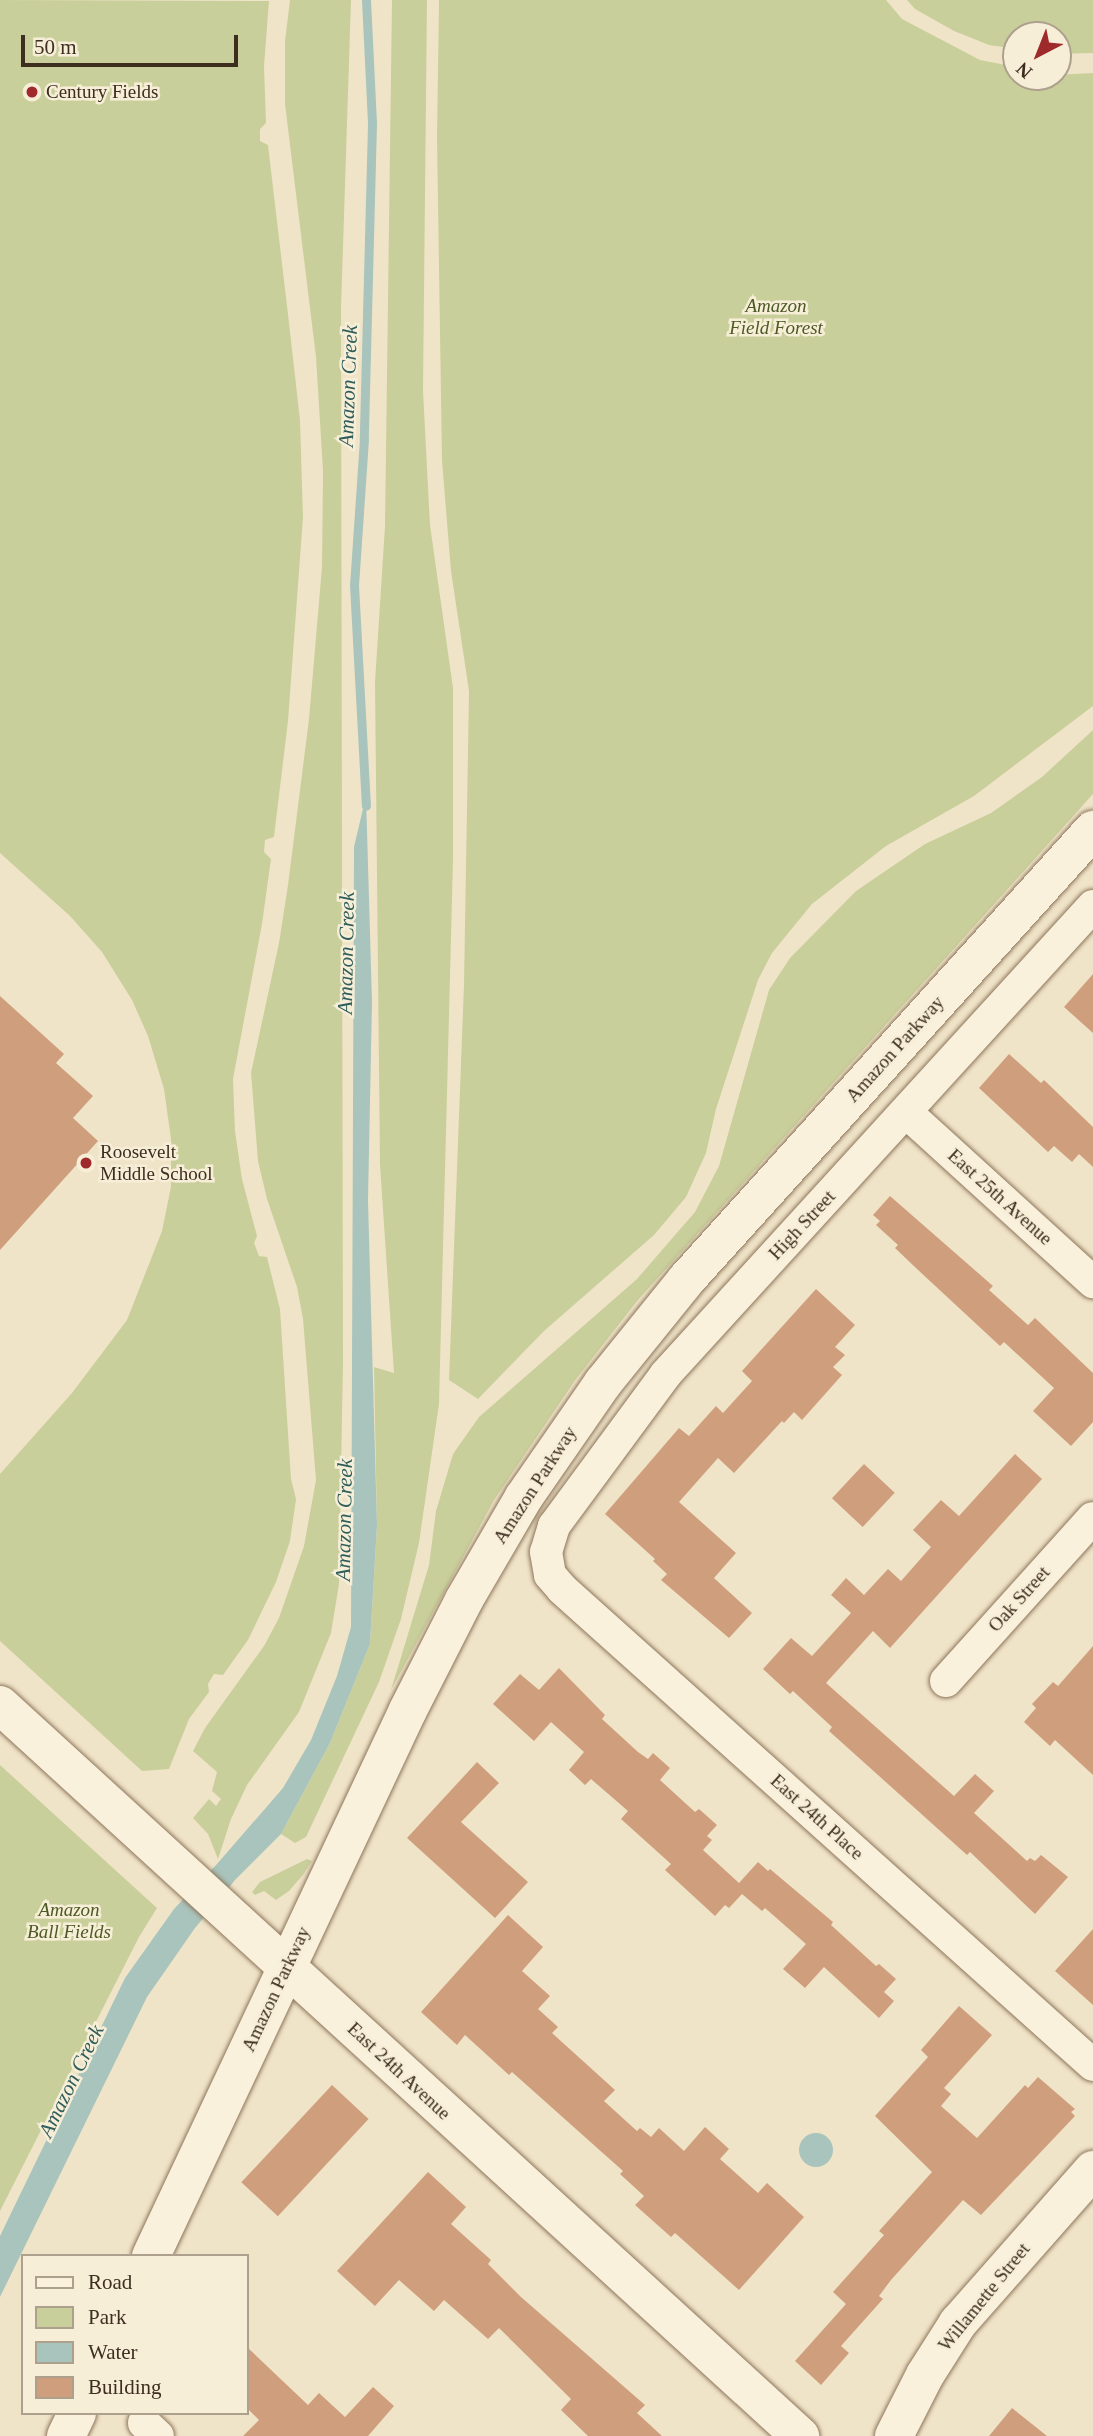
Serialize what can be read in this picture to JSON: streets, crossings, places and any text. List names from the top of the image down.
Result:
{
  "streets": {
    "main road": ["Amazon Parkway", "East 24th Avenue", "Willamette Street"],
    "street": [
      "East 25th Avenue",
      "High Street",
      "Oak Street",
      "East 24th Place"
    ]
  },
  "crossings": [
    ["Amazon Parkway", "East 24th Avenue"],
    ["East 25th Avenue", "High Street"],
    ["High Street", "East 24th Place"]
  ],
  "water": ["Amazon Creek"],
  "parks": ["Amazon Field Forest", "Amazon Ball Fields"],
  "places": ["Century Fields", "Roosevelt Middle School"],
  "legend": [
    "Road",
    "Park",
    "Water",
    "Building"
  ],
  "scale_bar": "50 m",
  "north": "bottom left"
}
